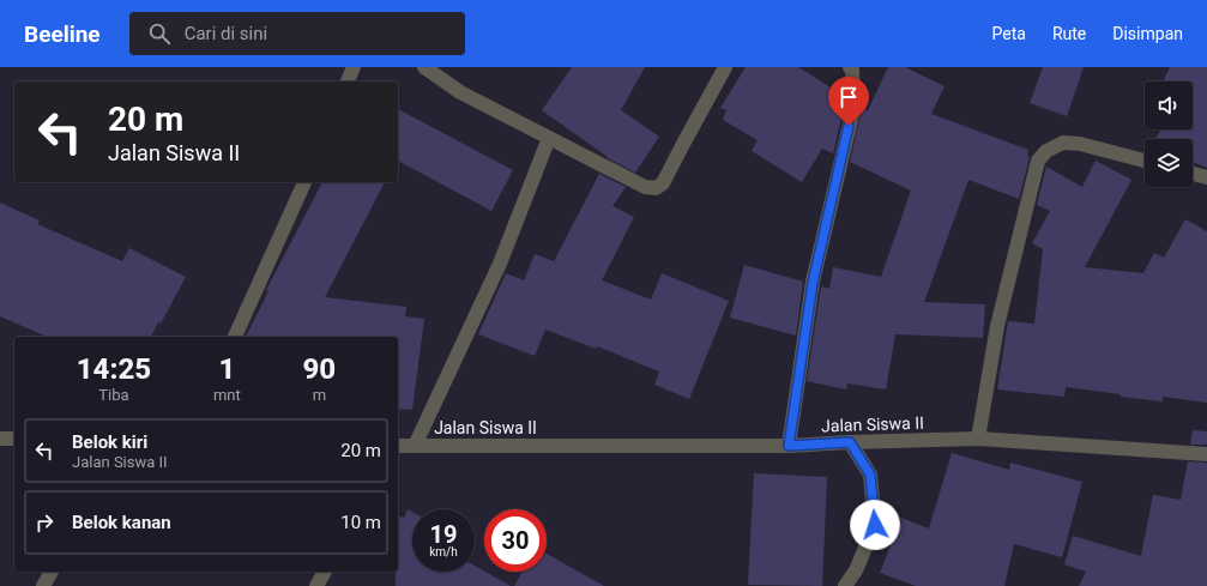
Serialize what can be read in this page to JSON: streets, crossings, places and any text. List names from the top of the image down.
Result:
{
  "streets": {
    "street": ["Jalan Siswa II"]
  },
  "page": {
    "header": "Beeline",
    "search": "Cari di sini",
    "nav": ["Peta", "Rute", "Disimpan"],
    "turn": ["20 m", "Jalan Siswa II"],
    "eta": [
      "14:25",
      "Tiba",
      "1",
      "mnt",
      "90",
      "m"
    ],
    "list": [
      {
        "name": "Belok kiri",
        "note": "Jalan Siswa II",
        "value": "20 m"
      },
      {
        "name": "Belok kanan",
        "value": "10 m"
      }
    ],
    "speed": "19 km/h",
    "limit": "30"
  }
}
